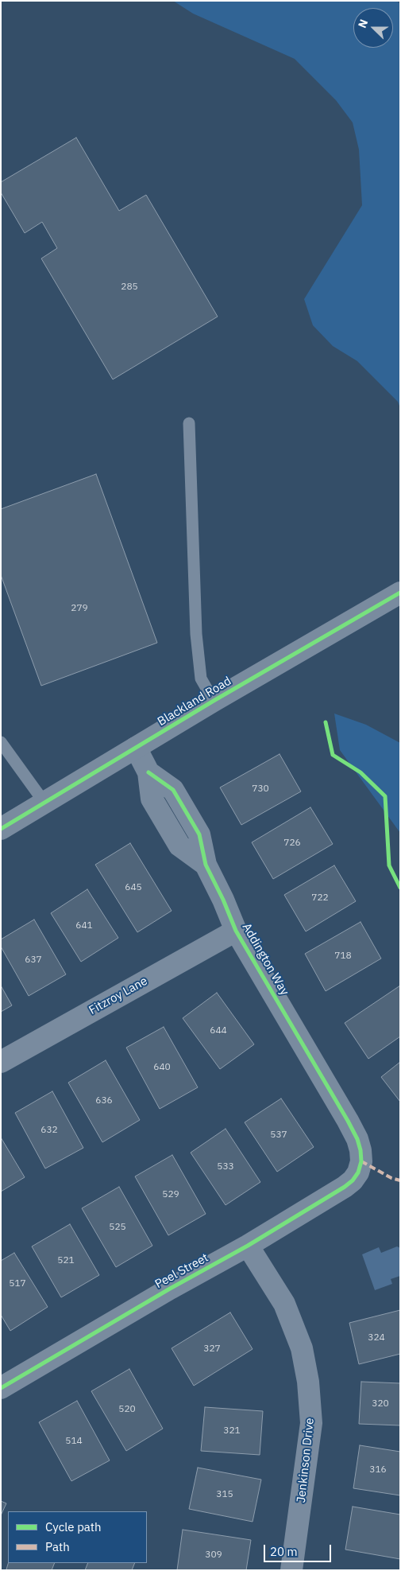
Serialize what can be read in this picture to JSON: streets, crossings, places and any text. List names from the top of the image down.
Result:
{
  "streets": {
    "street": [
      "Blackland Road",
      "Addington Way",
      "Fitzroy Lane",
      "Peel Street",
      "Jenkinson Drive"
    ]
  },
  "crossings": [
    ["Blackland Road", "Addington Way"],
    ["Addington Way", "Fitzroy Lane"],
    ["Addington Way", "Peel Street"],
    ["Peel Street", "Jenkinson Drive"]
  ],
  "house_numbers": [
    "285",
    "279",
    "730",
    "726",
    "645",
    "722",
    "641",
    "718",
    "637",
    "644",
    "640",
    "636",
    "632",
    "537",
    "533",
    "529",
    "525",
    "521",
    "517",
    "324",
    "327",
    "320",
    "520",
    "321",
    "514",
    "316",
    "315",
    "309"
  ],
  "legend": ["Cycle path", "Path"],
  "scale_bar": "20 m",
  "north": "left"
}
